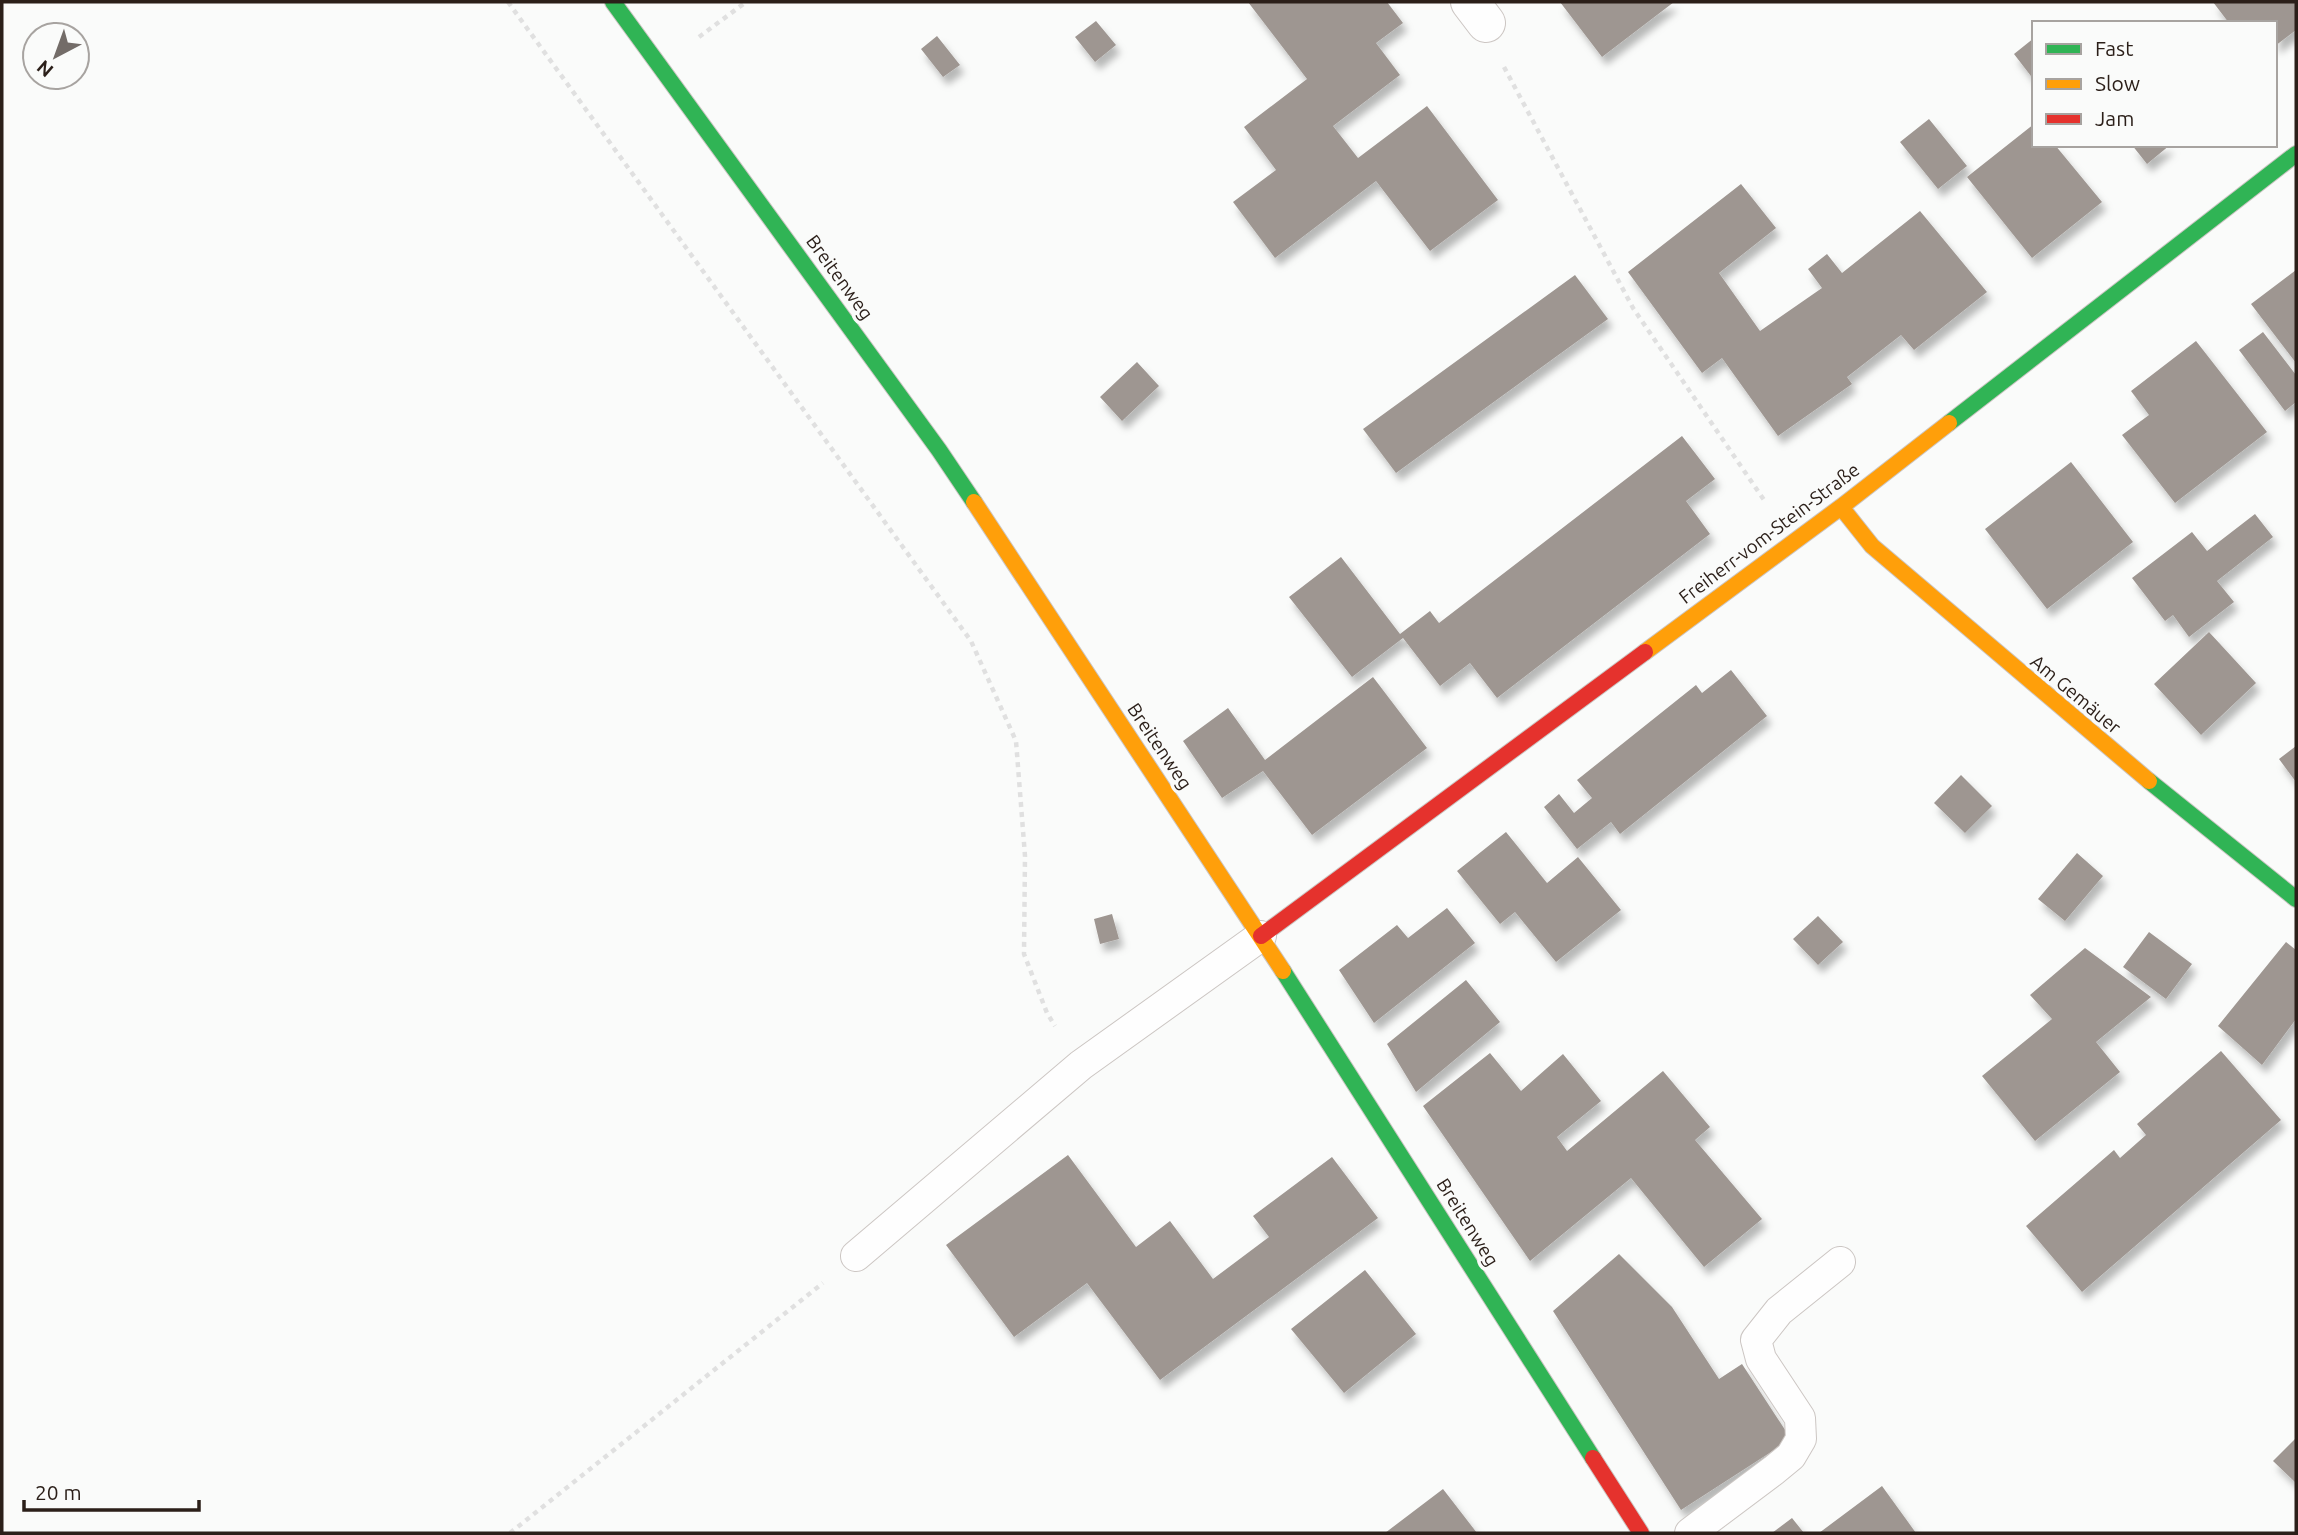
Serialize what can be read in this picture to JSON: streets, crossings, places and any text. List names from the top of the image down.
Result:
{
  "streets": {
    "street": ["Breitenweg", "Freiherr-vom-Stein-Straße", "Am Gemäuer"]
  },
  "crossings": [
    ["Breitenweg", "Freiherr-vom-Stein-Straße"],
    ["Freiherr-vom-Stein-Straße", "Am Gemäuer"]
  ],
  "legend": ["Fast", "Slow", "Jam"],
  "scale_bar": "20 m",
  "north": "bottom left"
}
